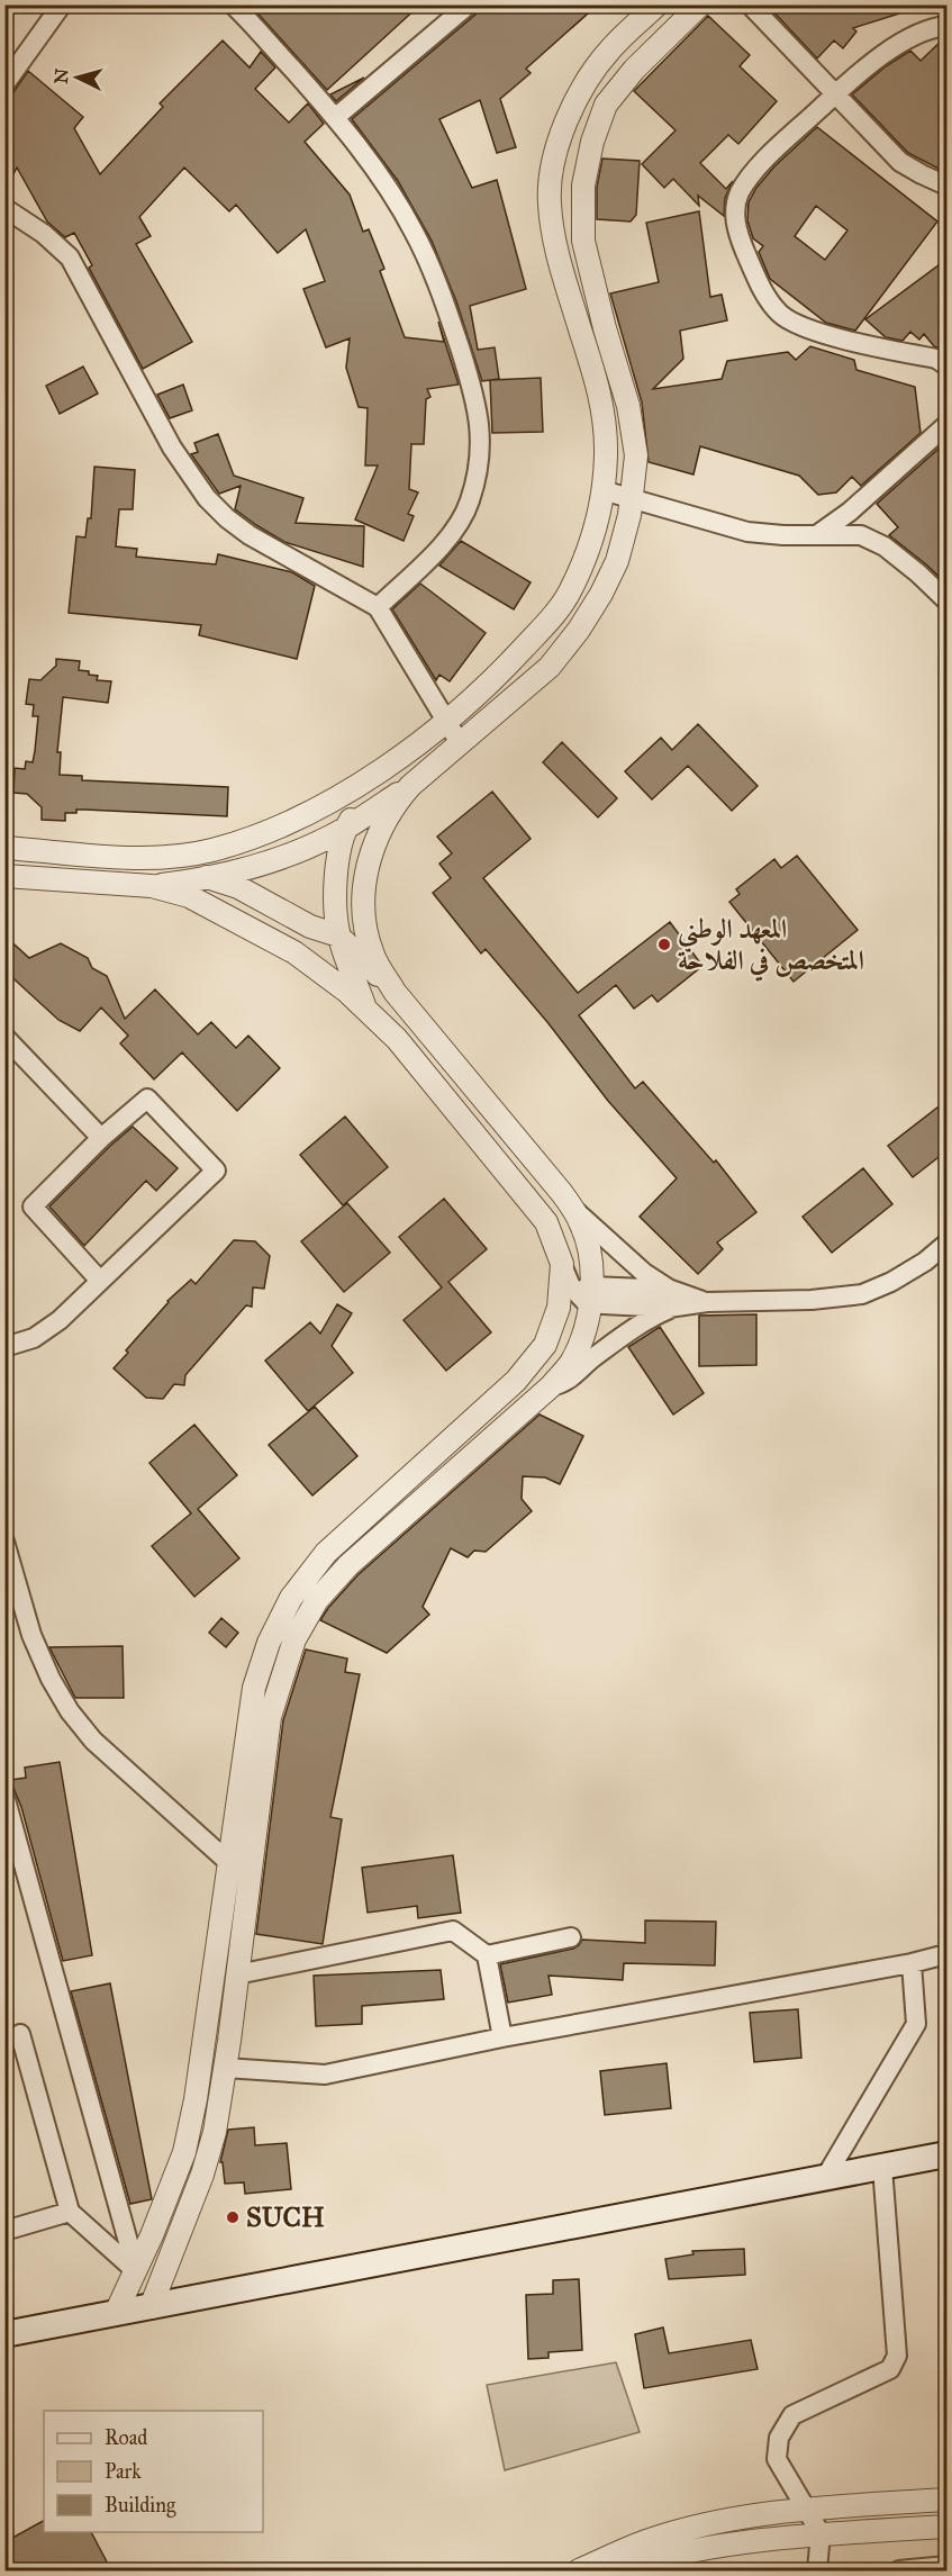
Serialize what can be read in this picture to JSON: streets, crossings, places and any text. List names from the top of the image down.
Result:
{
  "places": ["المعهد الوطني المتخصص في الفلاحة", "SUCH"],
  "legend": ["Road", "Park", "Building"],
  "north": "left"
}
